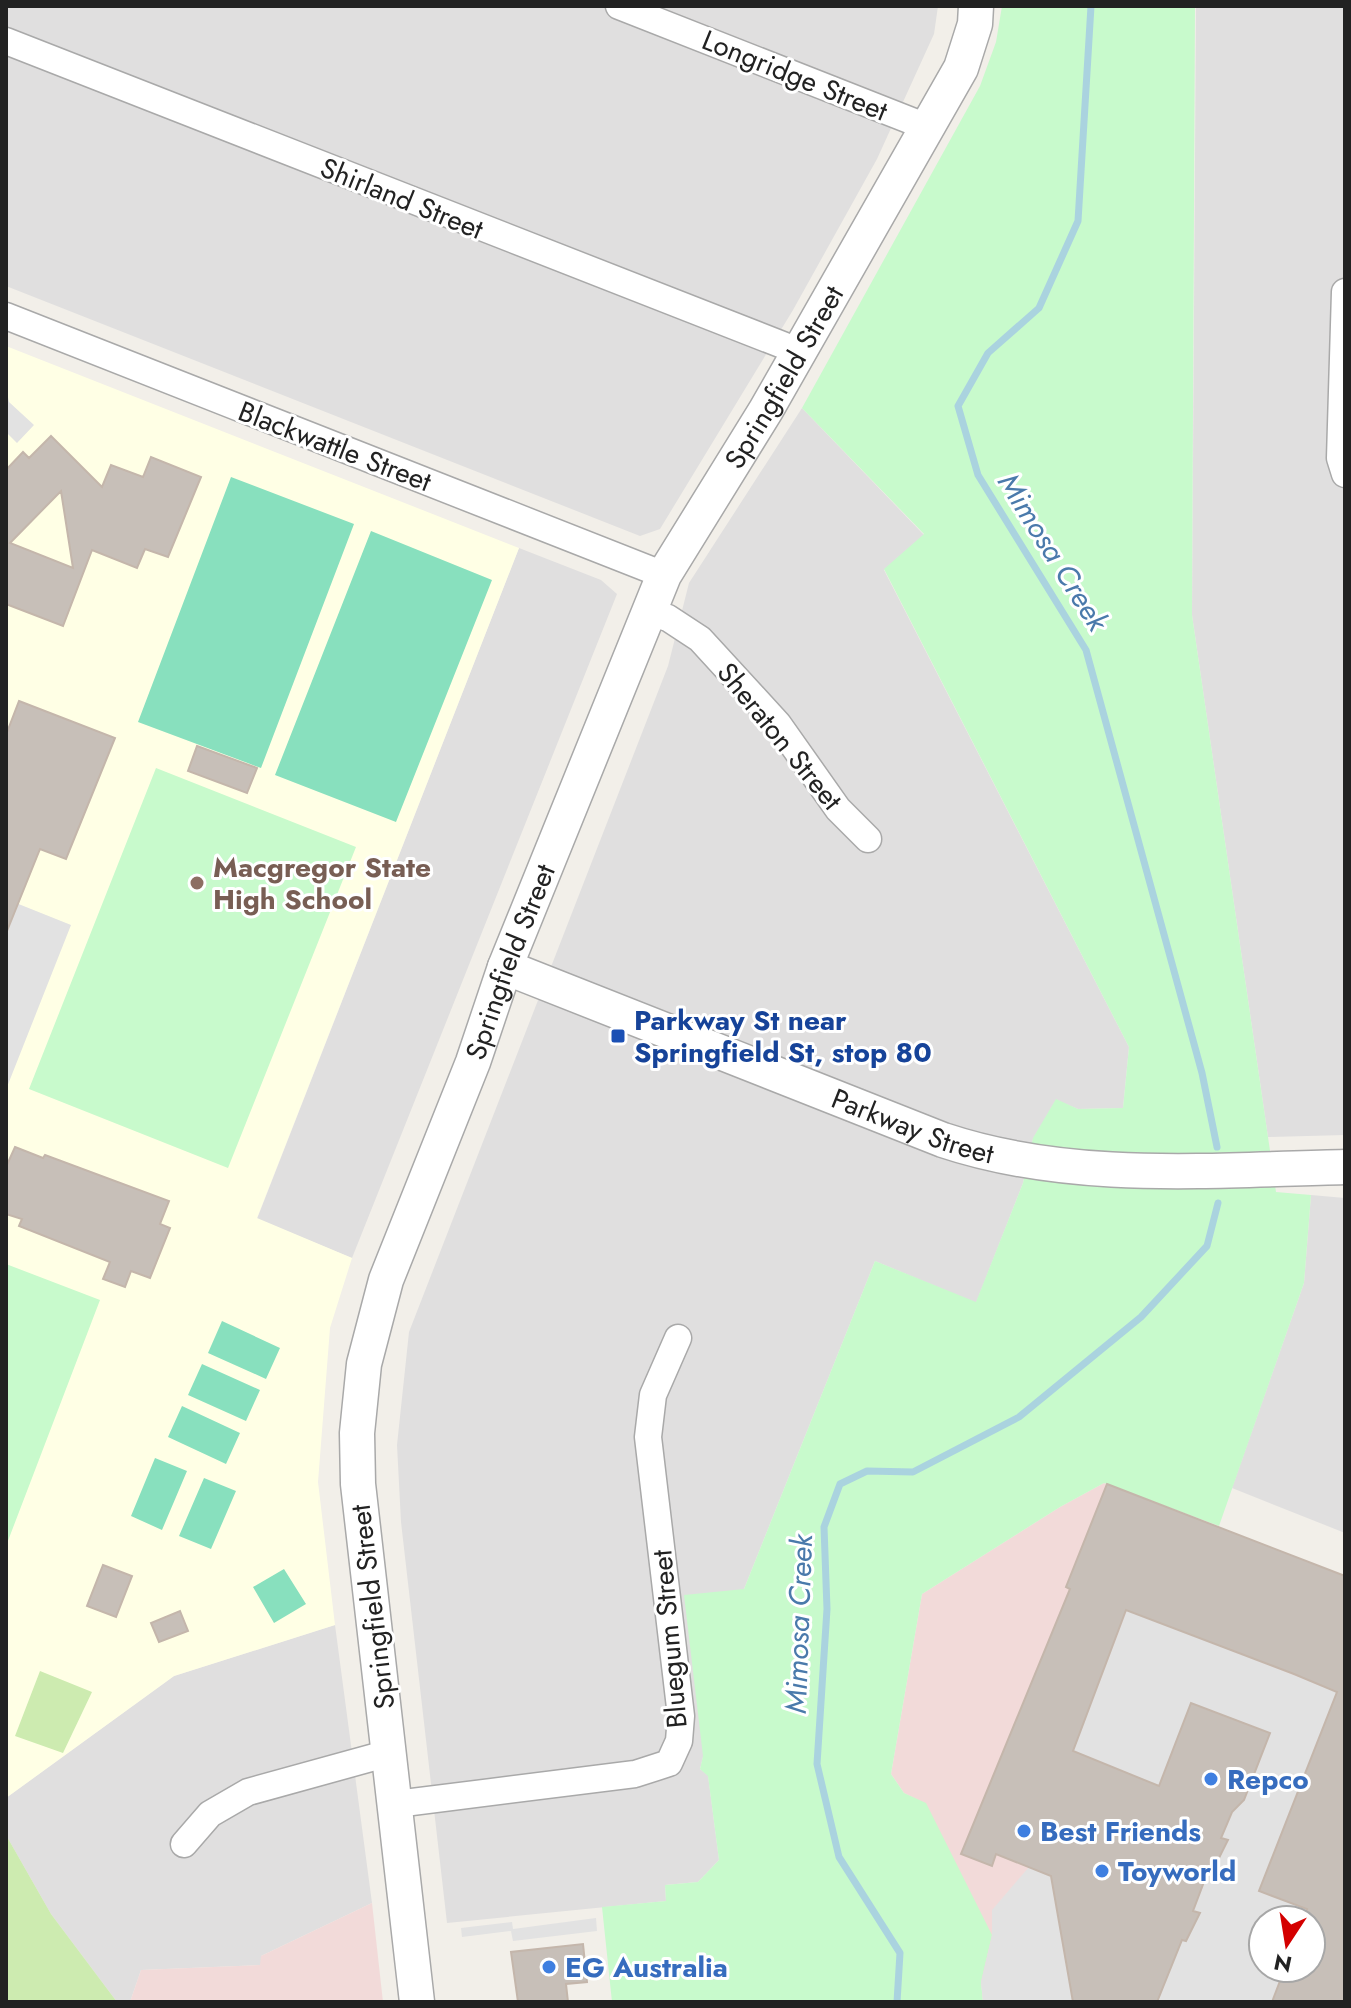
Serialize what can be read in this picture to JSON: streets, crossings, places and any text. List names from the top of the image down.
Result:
{
  "streets": {
    "street": [
      "Longridge Street",
      "Shirland Street",
      "Springfield Street",
      "Blackwattle Street",
      "Sheraton Street",
      "Parkway Street",
      "Bluegum Street"
    ]
  },
  "crossings": [
    ["Longridge Street", "Springfield Street"],
    ["Shirland Street", "Springfield Street"],
    ["Springfield Street", "Blackwattle Street"],
    ["Springfield Street", "Sheraton Street"],
    ["Springfield Street", "Parkway Street"],
    ["Springfield Street", "Bluegum Street"]
  ],
  "water": ["Mimosa Creek"],
  "places": {
    "other": [
      "Macgregor State High School",
      "Repco",
      "Best Friends",
      "Toyworld",
      "EG Australia"
    ],
    "transit": ["Parkway St near Springfield St, stop 80"]
  },
  "north": "bottom"
}
